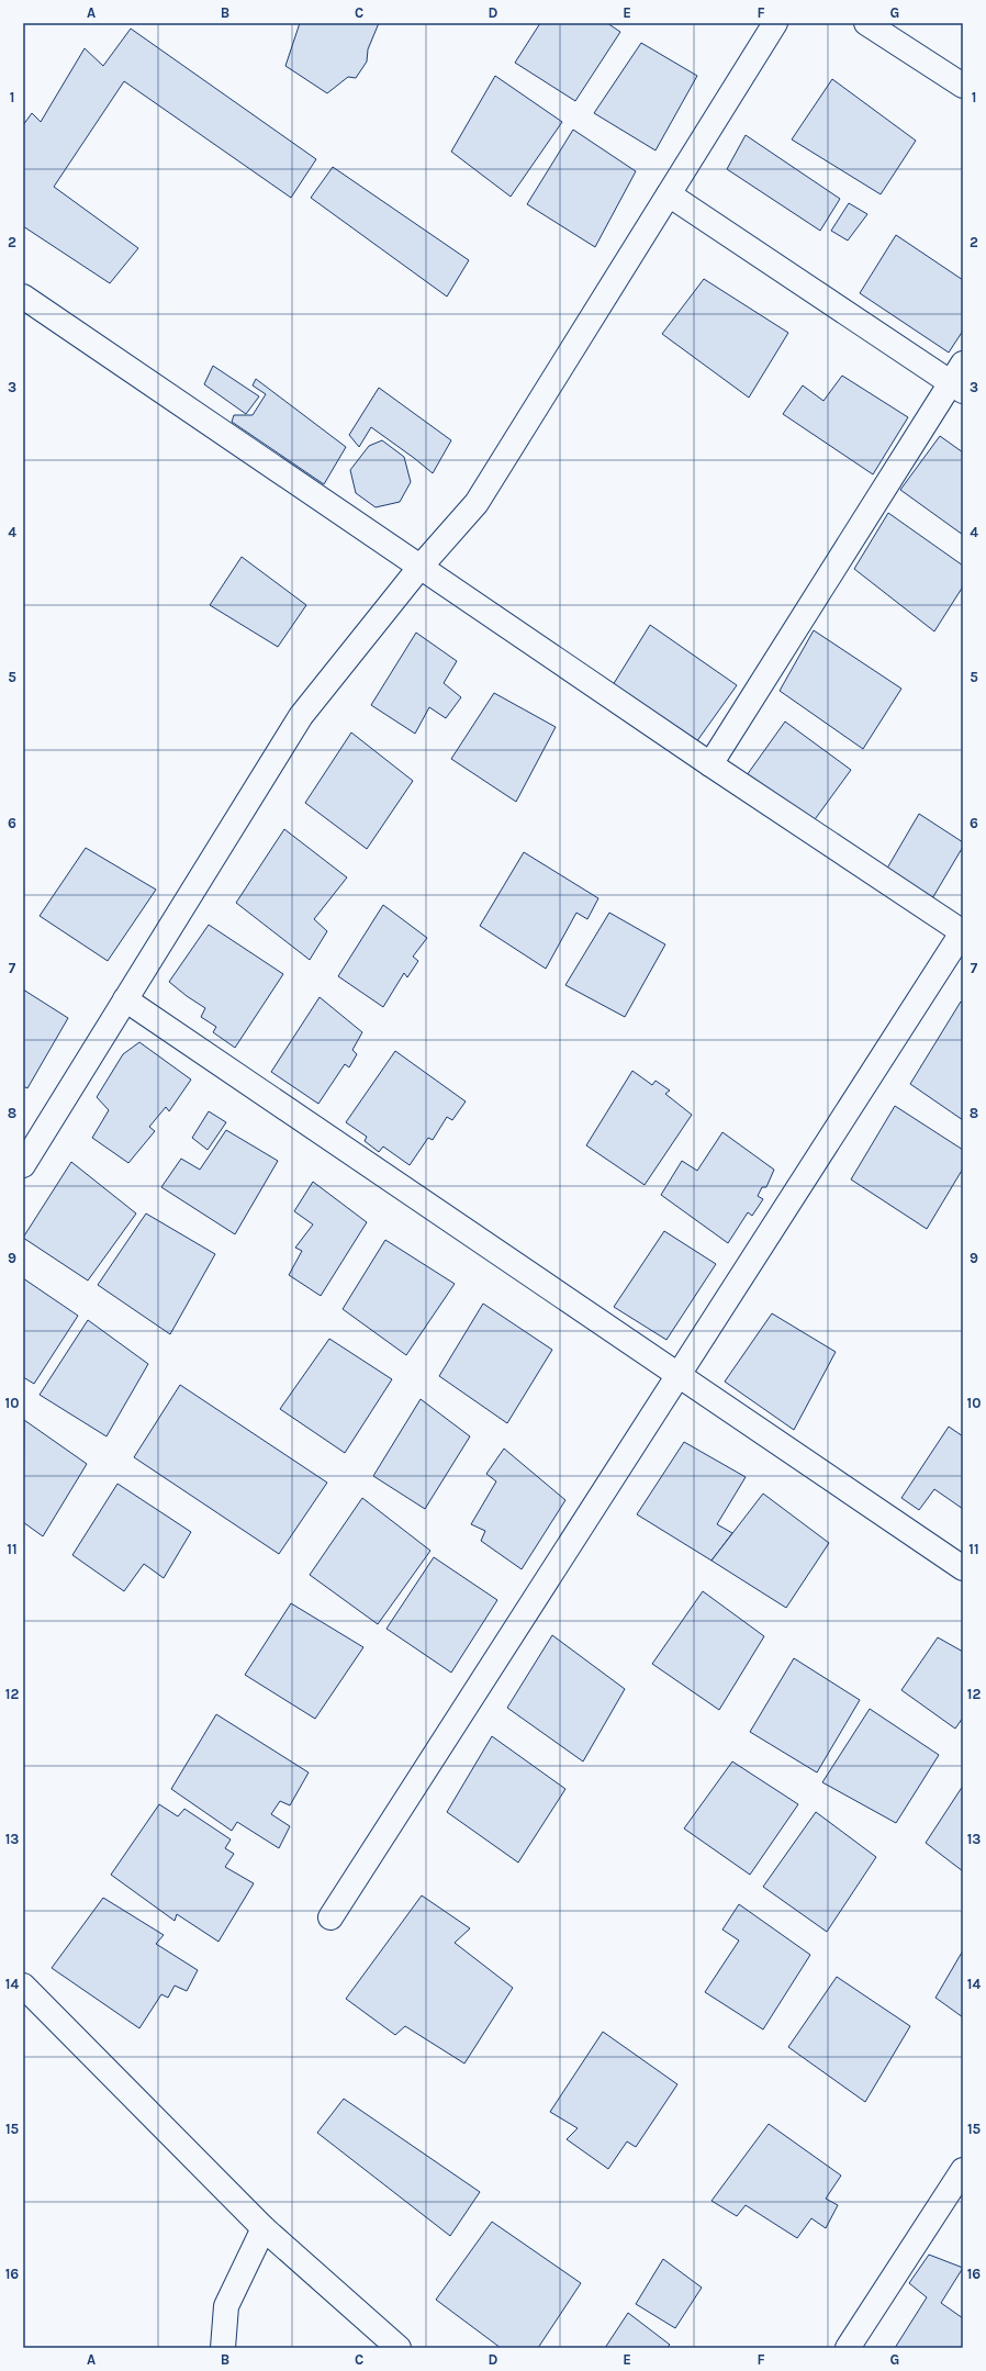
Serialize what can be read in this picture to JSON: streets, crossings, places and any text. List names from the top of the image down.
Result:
{
  "grid": {
    "columns": [
      "A",
      "B",
      "C",
      "D",
      "E",
      "F",
      "G"
    ],
    "rows": [
      "1",
      "2",
      "3",
      "4",
      "5",
      "6",
      "7",
      "8",
      "9",
      "10",
      "11",
      "12",
      "13",
      "14",
      "15",
      "16"
    ]
  }
}
